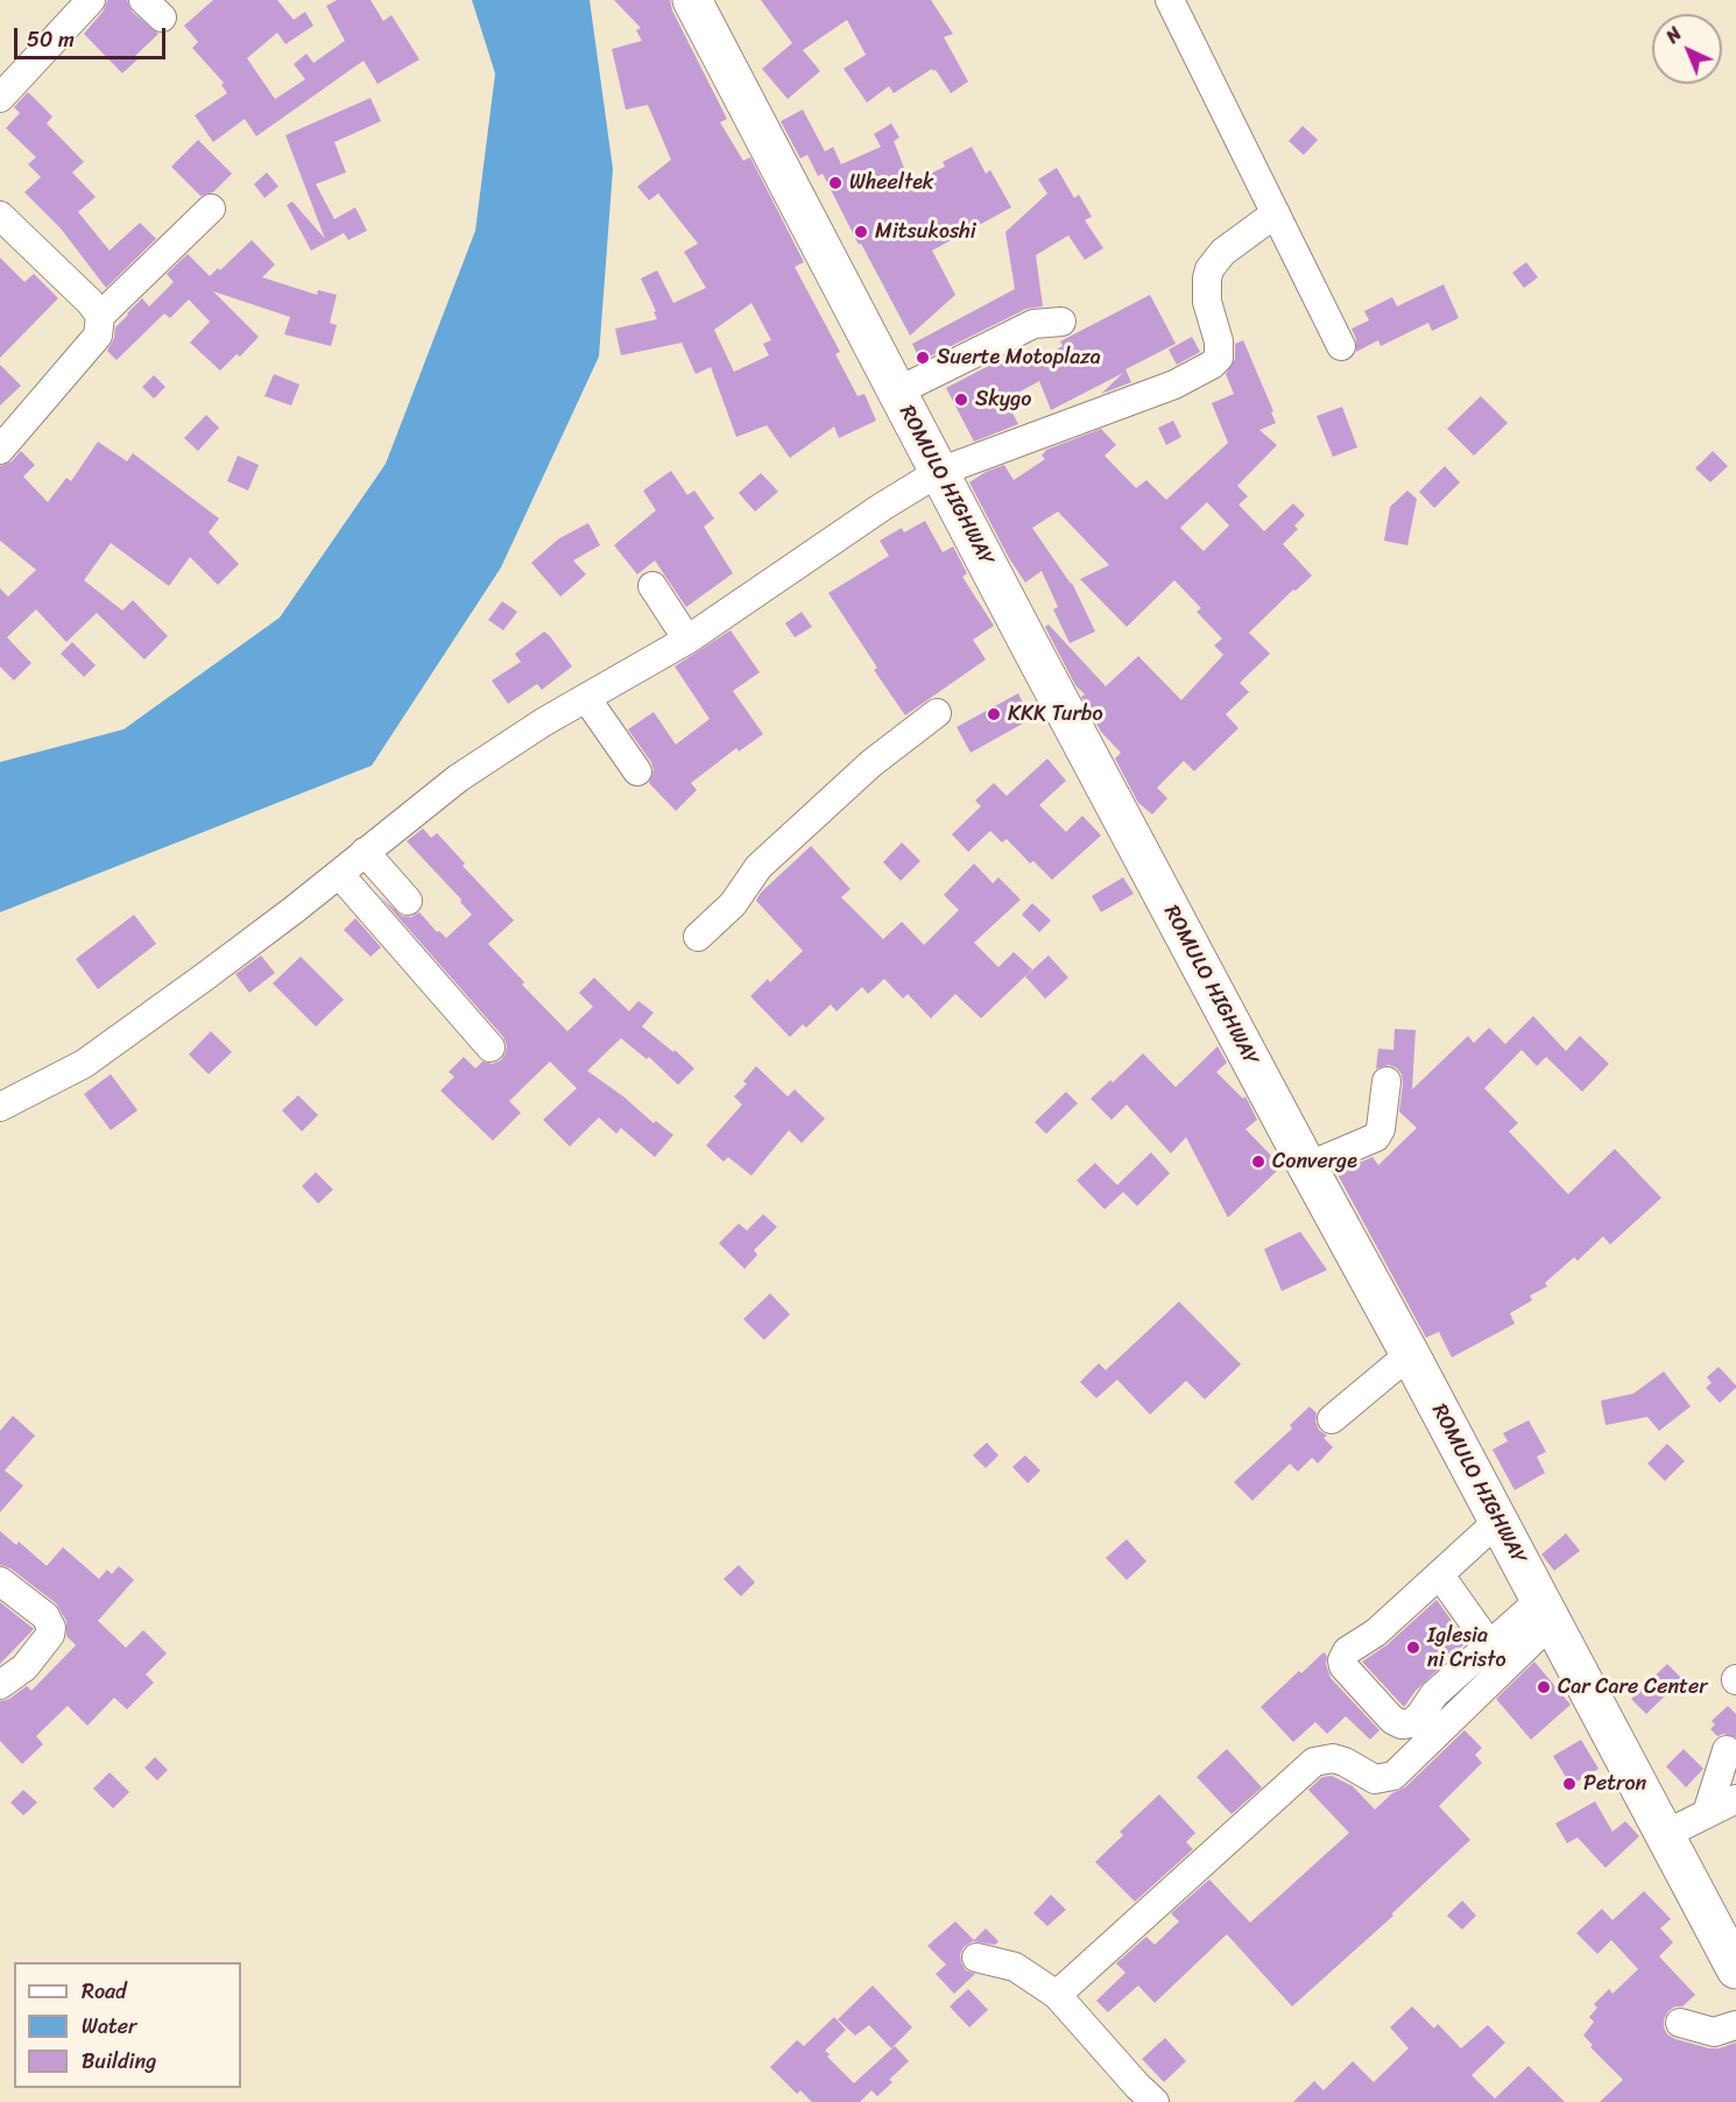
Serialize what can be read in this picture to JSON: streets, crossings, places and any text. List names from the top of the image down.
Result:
{
  "streets": {
    "highway": ["ROMULO HIGHWAY"]
  },
  "places": [
    "Wheeltek",
    "Mitsukoshi",
    "Suerte Motoplaza",
    "Skygo",
    "KKK Turbo",
    "Converge",
    "Iglesia ni Cristo",
    "Car Care Center",
    "Petron"
  ],
  "legend": ["Road", "Water", "Building"],
  "scale_bar": "50 m",
  "north": "top left"
}
